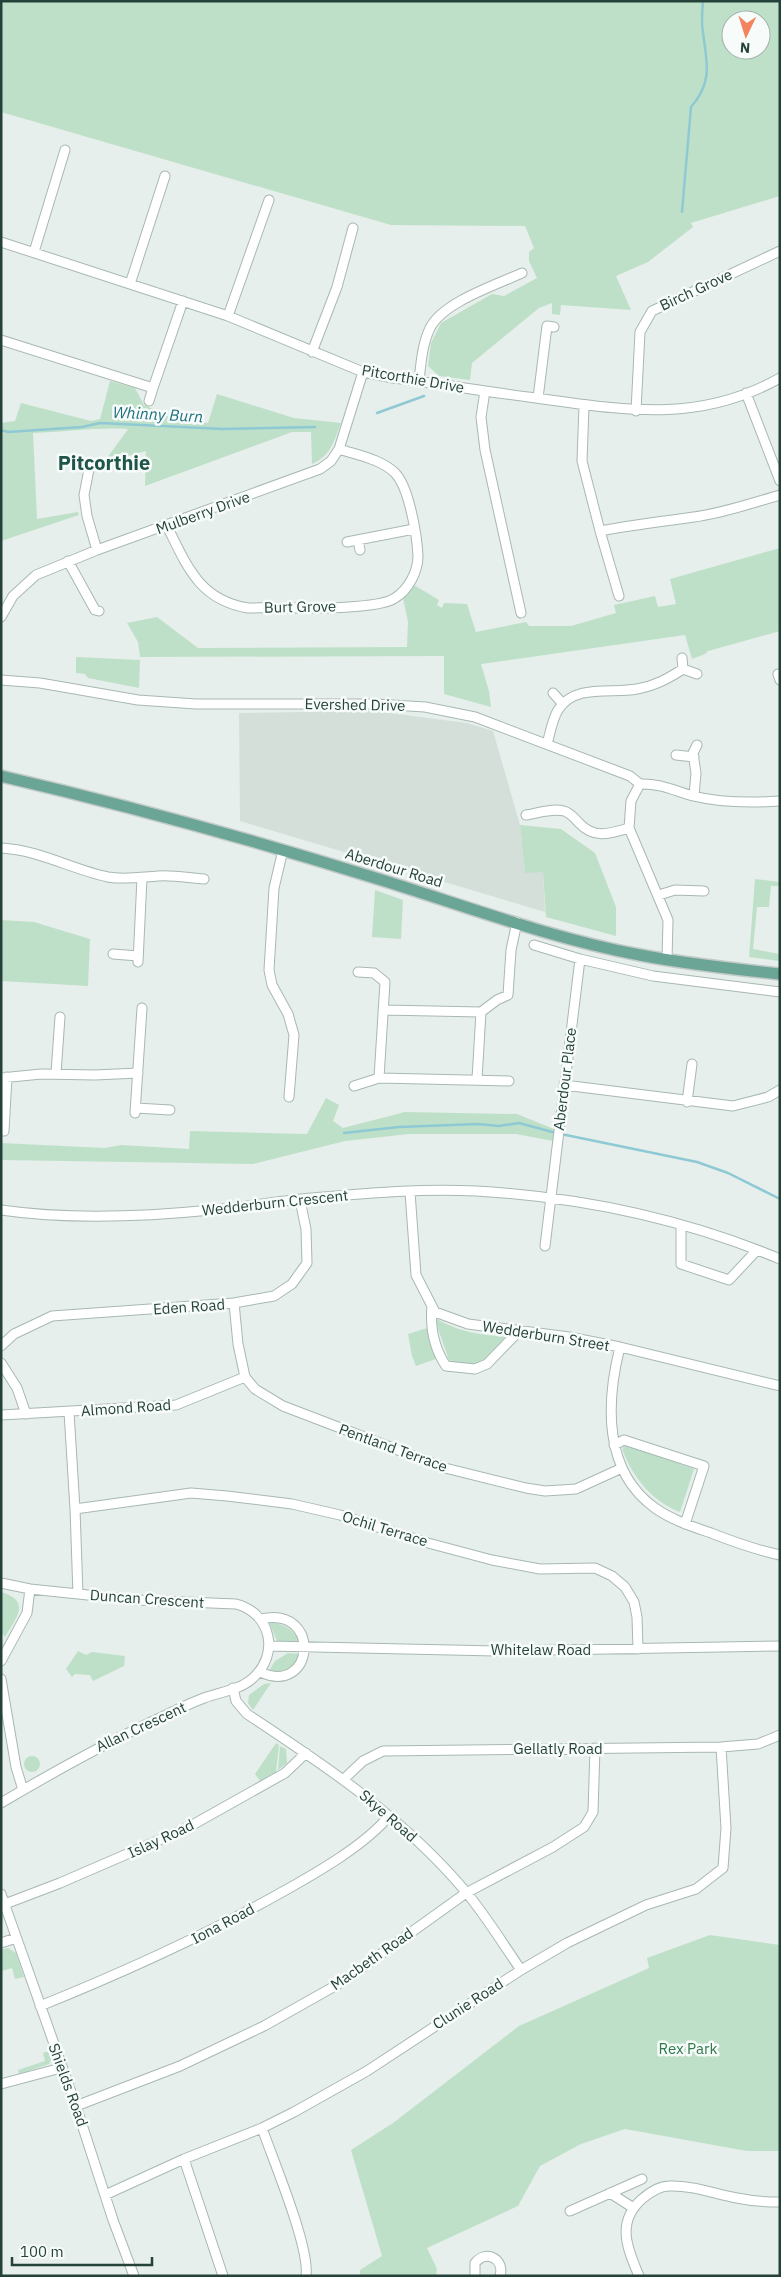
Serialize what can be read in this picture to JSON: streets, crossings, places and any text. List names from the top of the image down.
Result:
{
  "streets": {
    "main road": ["Aberdour Road"],
    "street": [
      "Birch Grove",
      "Pitcorthie Drive",
      "Mulberry Drive",
      "Burt Grove",
      "Evershed Drive",
      "Aberdour Place",
      "Wedderburn Crescent",
      "Eden Road",
      "Wedderburn Street",
      "Almond Road",
      "Pentland Terrace",
      "Ochil Terrace",
      "Duncan Crescent",
      "Whitelaw Road",
      "Allan Crescent",
      "Gellatly Road",
      "Skye Road",
      "Islay Road",
      "Iona Road",
      "Macbeth Road",
      "Clunie Road",
      "Shields Road"
    ]
  },
  "crossings": [
    ["Birch Grove", "Pitcorthie Drive"],
    ["Pitcorthie Drive", "Mulberry Drive"],
    ["Mulberry Drive", "Burt Grove"],
    ["Aberdour Place", "Wedderburn Crescent"],
    ["Wedderburn Crescent", "Eden Road"],
    ["Almond Road", "Pentland Terrace"],
    ["Ochil Terrace", "Whitelaw Road"],
    ["Allan Crescent", "Skye Road"],
    ["Gellatly Road", "Skye Road"],
    ["Gellatly Road", "Macbeth Road"],
    ["Gellatly Road", "Clunie Road"],
    ["Skye Road", "Islay Road"],
    ["Skye Road", "Iona Road"],
    ["Skye Road", "Macbeth Road"],
    ["Skye Road", "Clunie Road"],
    ["Islay Road", "Shields Road"],
    ["Iona Road", "Shields Road"],
    ["Macbeth Road", "Shields Road"],
    ["Clunie Road", "Shields Road"]
  ],
  "districts": ["Pitcorthie"],
  "water": ["Whinny Burn"],
  "parks": ["Rex Park"],
  "scale_bar": "100 m",
  "north": "bottom"
}
